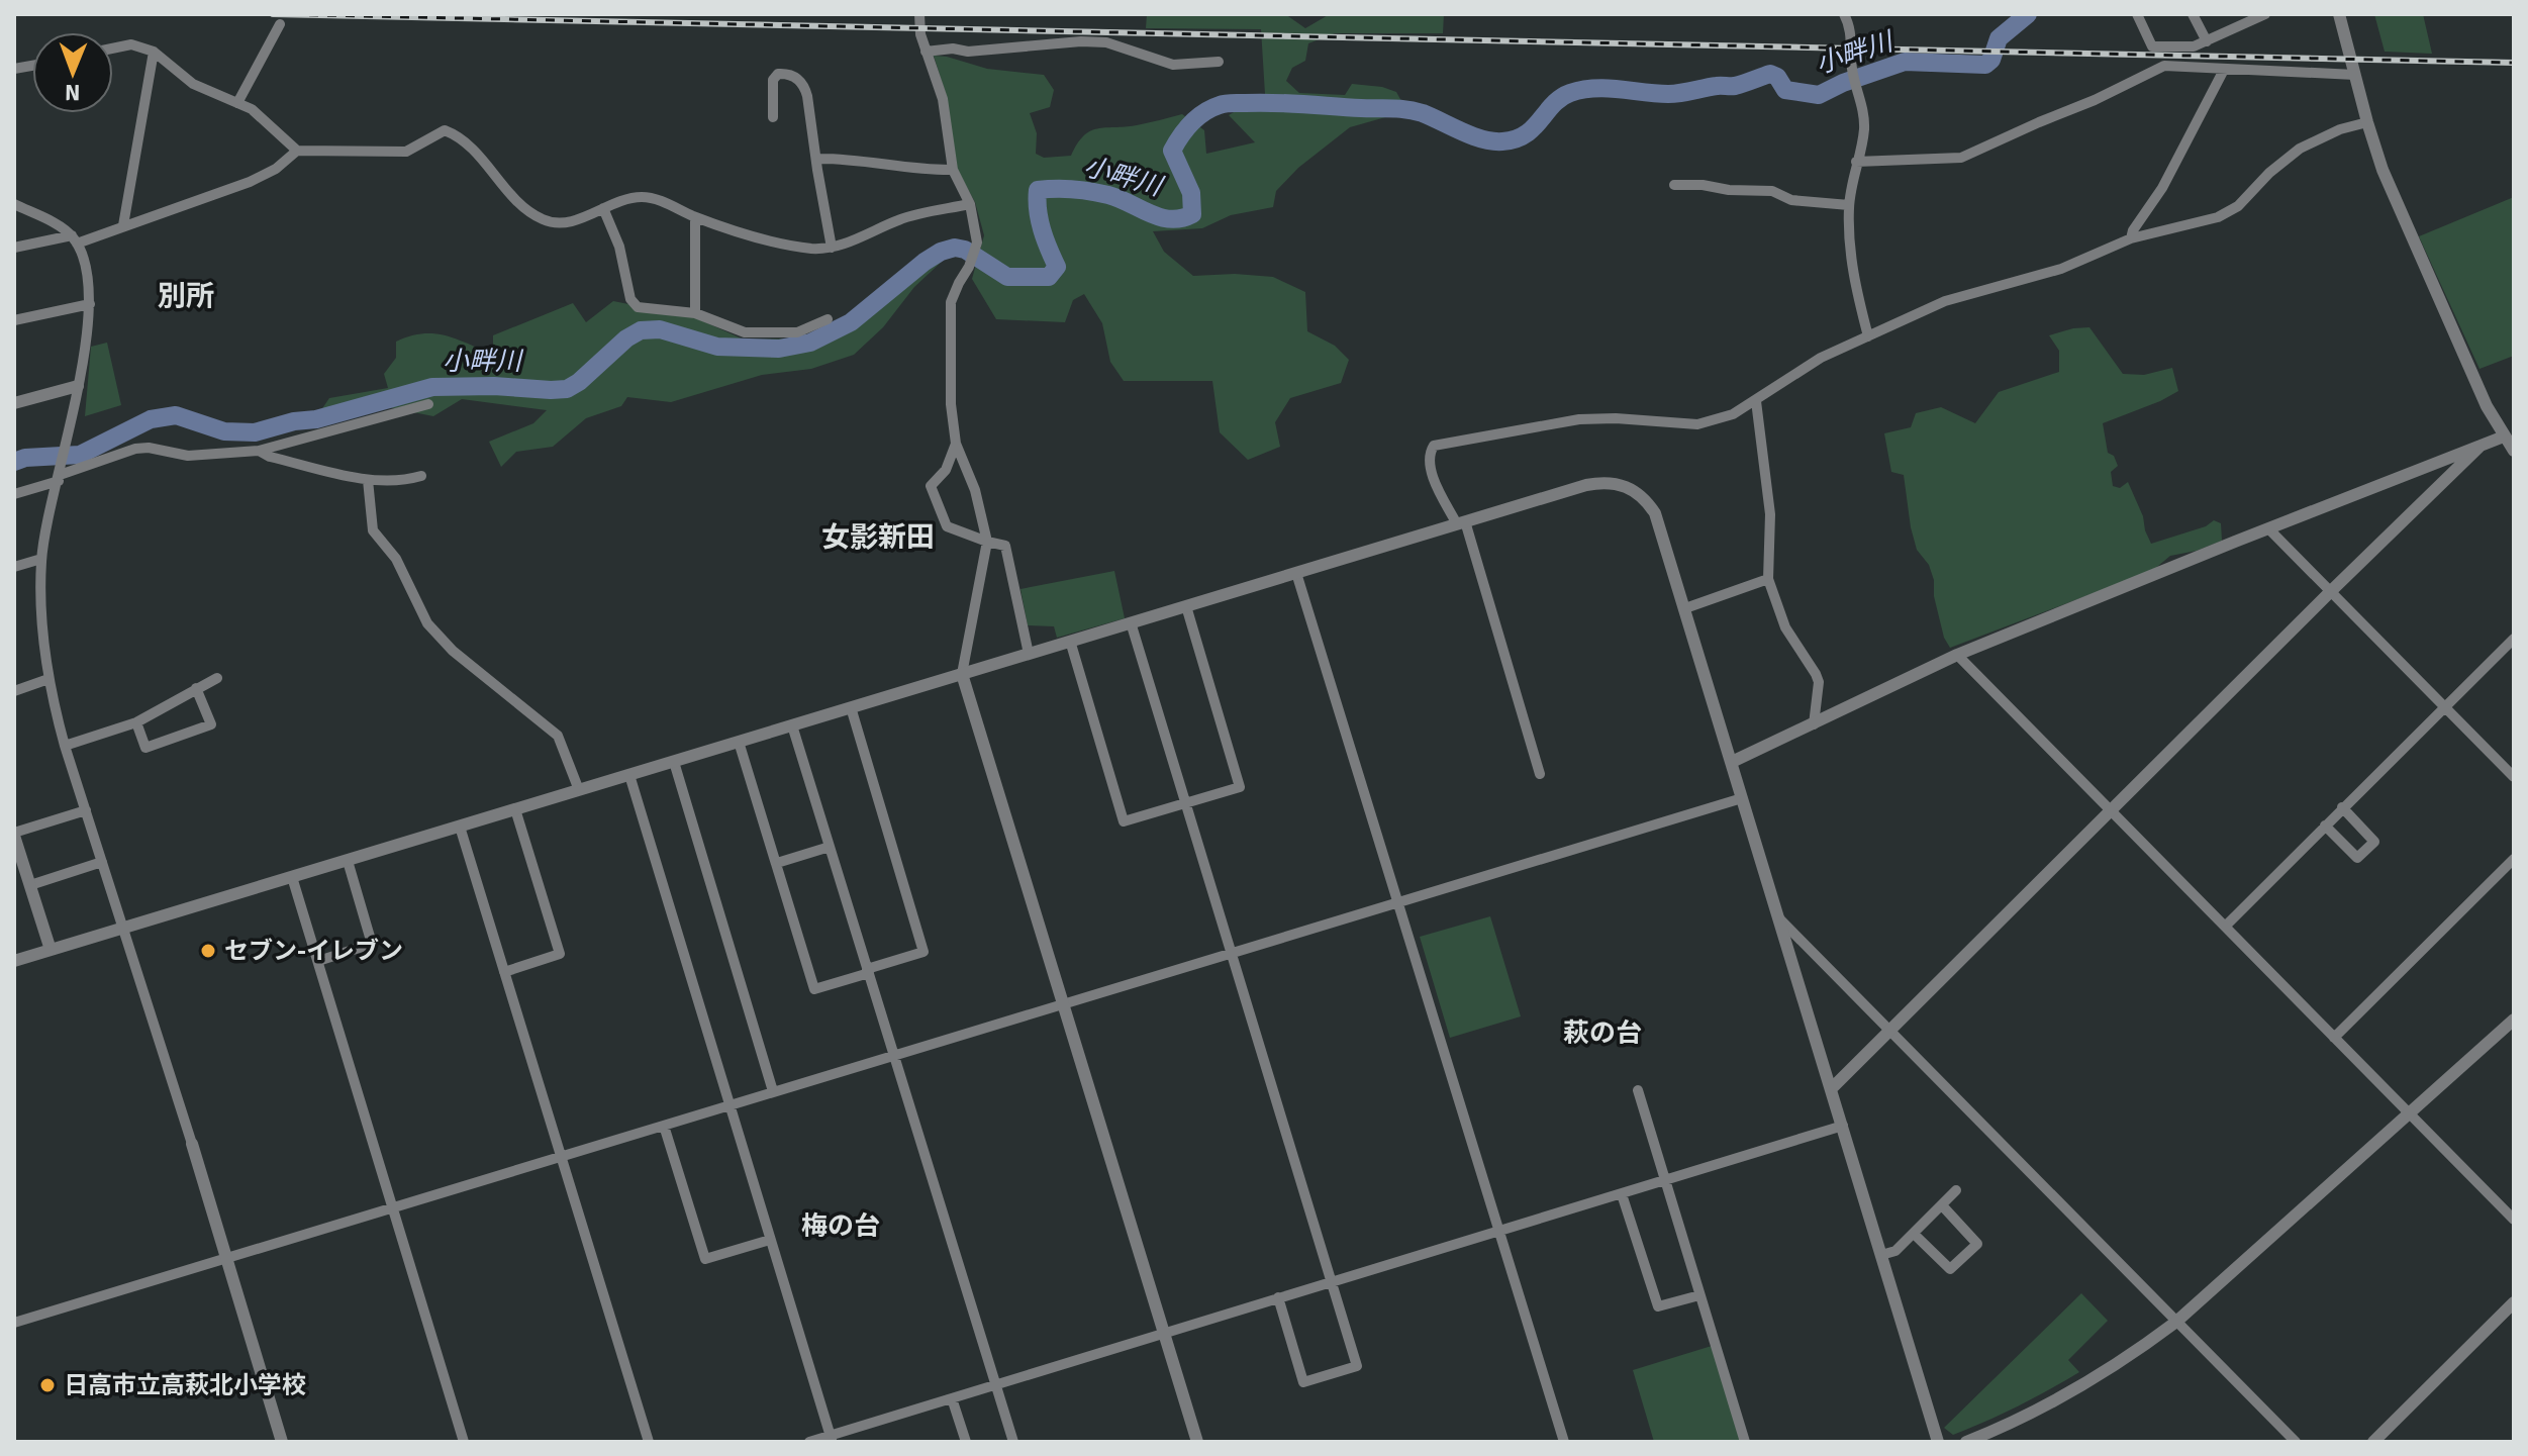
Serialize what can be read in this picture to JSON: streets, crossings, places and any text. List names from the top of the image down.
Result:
{
  "districts": [
    "別所",
    "女影新田",
    "萩の台",
    "梅の台"
  ],
  "water": ["小畔川"],
  "places": ["セブン-イレブン", "日高市立高萩北小学校"],
  "north": "bottom"
}
